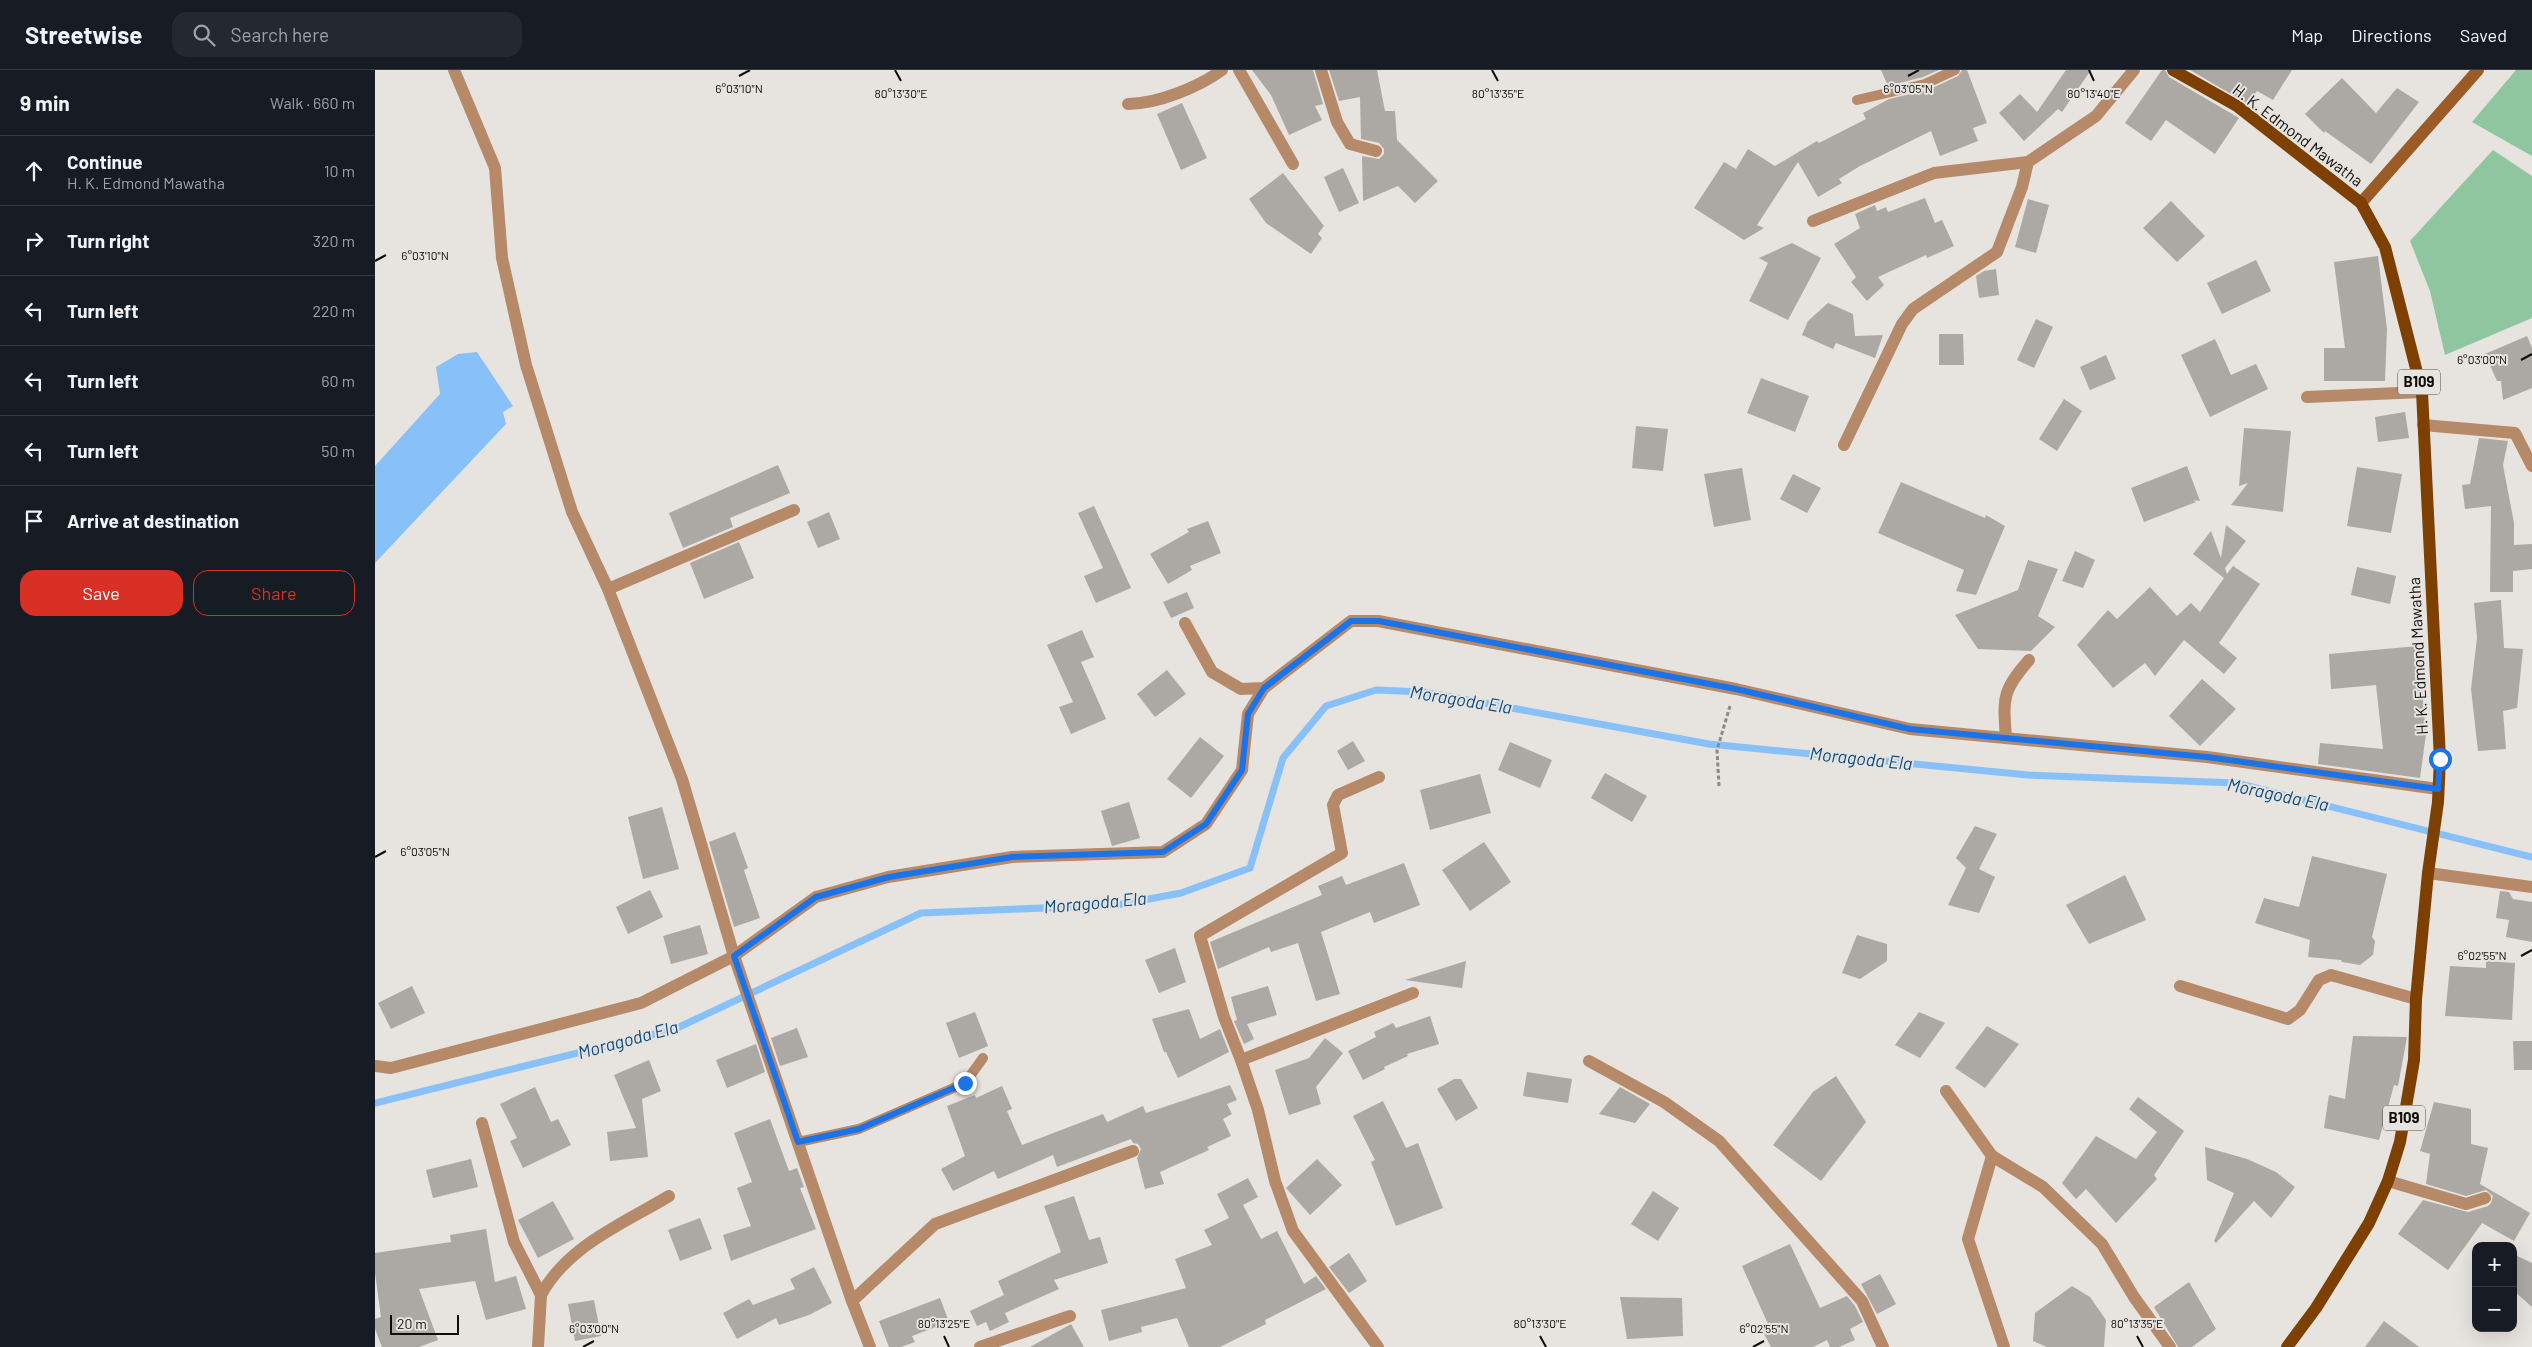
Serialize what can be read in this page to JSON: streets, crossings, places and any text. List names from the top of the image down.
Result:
{
  "streets": {
    "main road": ["H. K. Edmond Mawatha", "B109"]
  },
  "water": ["Moragoda Ela"],
  "scale_bar": "20 m",
  "page": {
    "header": "Streetwise",
    "search": "Search here",
    "nav": ["Map", "Directions", "Saved"],
    "heading": ["9 min", "Walk · 660 m"],
    "list": [
      ["Continue", "H. K. Edmond Mawatha", "10 m"],
      ["Turn right", "320 m"],
      ["Turn left", "220 m"],
      ["Turn left", "60 m"],
      ["Turn left", "50 m"],
      "Arrive at destination"
    ],
    "buttons": ["Save", "Share"],
    "map_buttons": ["+", "−"],
    "scale": "20 m"
  },
  "coordinates": [
    "6°03'10\"N",
    "6°03'05\"N",
    "80°13'30\"E",
    "80°13'35\"E",
    "80°13'40\"E",
    "6°03'00\"N",
    "6°02'55\"N",
    "80°13'25\"E"
  ]
}
